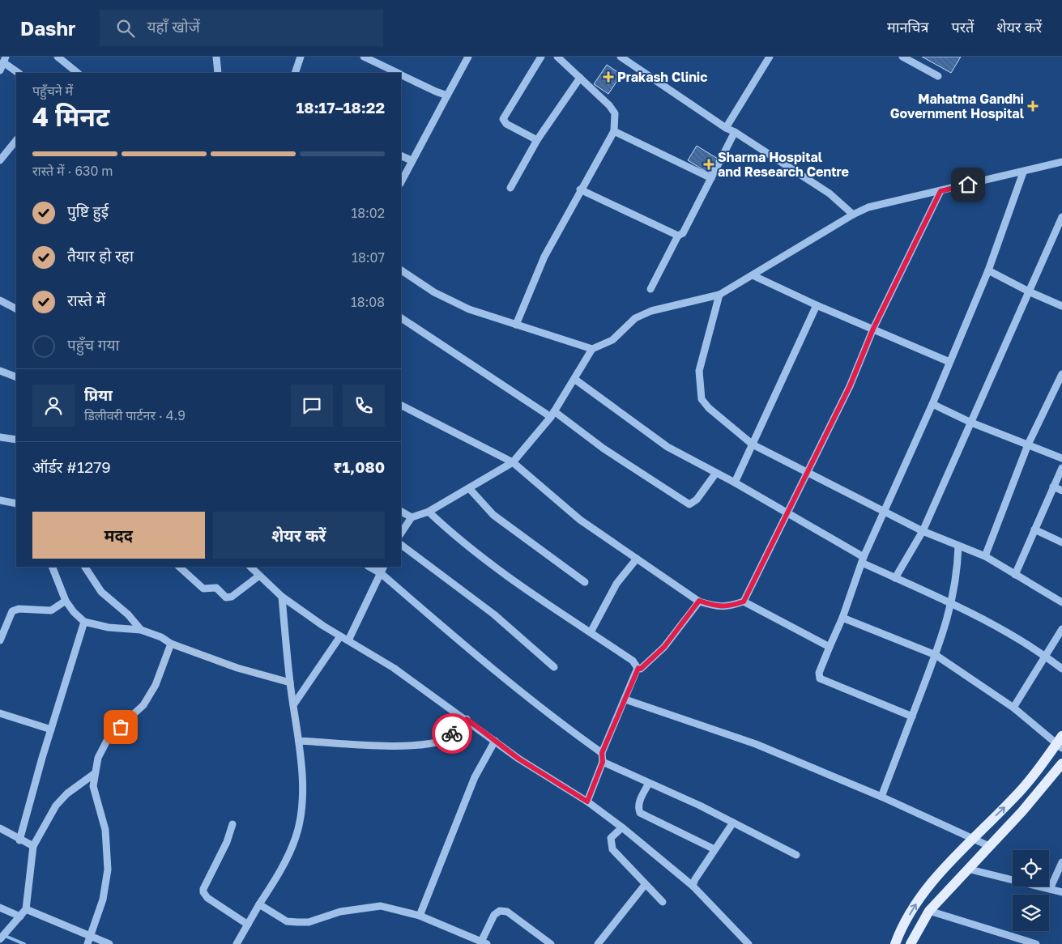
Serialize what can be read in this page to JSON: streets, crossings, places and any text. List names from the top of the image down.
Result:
{
  "places": {
    "health": ["Prakash Clinic", "Mahatma Gandhi Government Hospital", "Sharma Hospital and Research Centre"]
  },
  "page": {
    "header": "Dashr",
    "search": "यहाँ खोजें",
    "nav": ["मानचित्र", "परतें", "शेयर करें"],
    "heading": ["4 मिनट", "पहुँचने में", "18:17–18:22"],
    "panel": [
      "प्रिया",
      "डिलीवरी पार्टनर · 4.9",
      "ऑर्डर #1279",
      "₹1,080"
    ],
    "bar": "रास्ते में · 630 m",
    "list": [
      ["पुष्टि हुई", "18:02"],
      ["तैयार हो रहा", "18:07"],
      ["रास्ते में", "18:08"],
      "पहुँच गया"
    ],
    "buttons": ["मदद", "शेयर करें"]
  }
}
